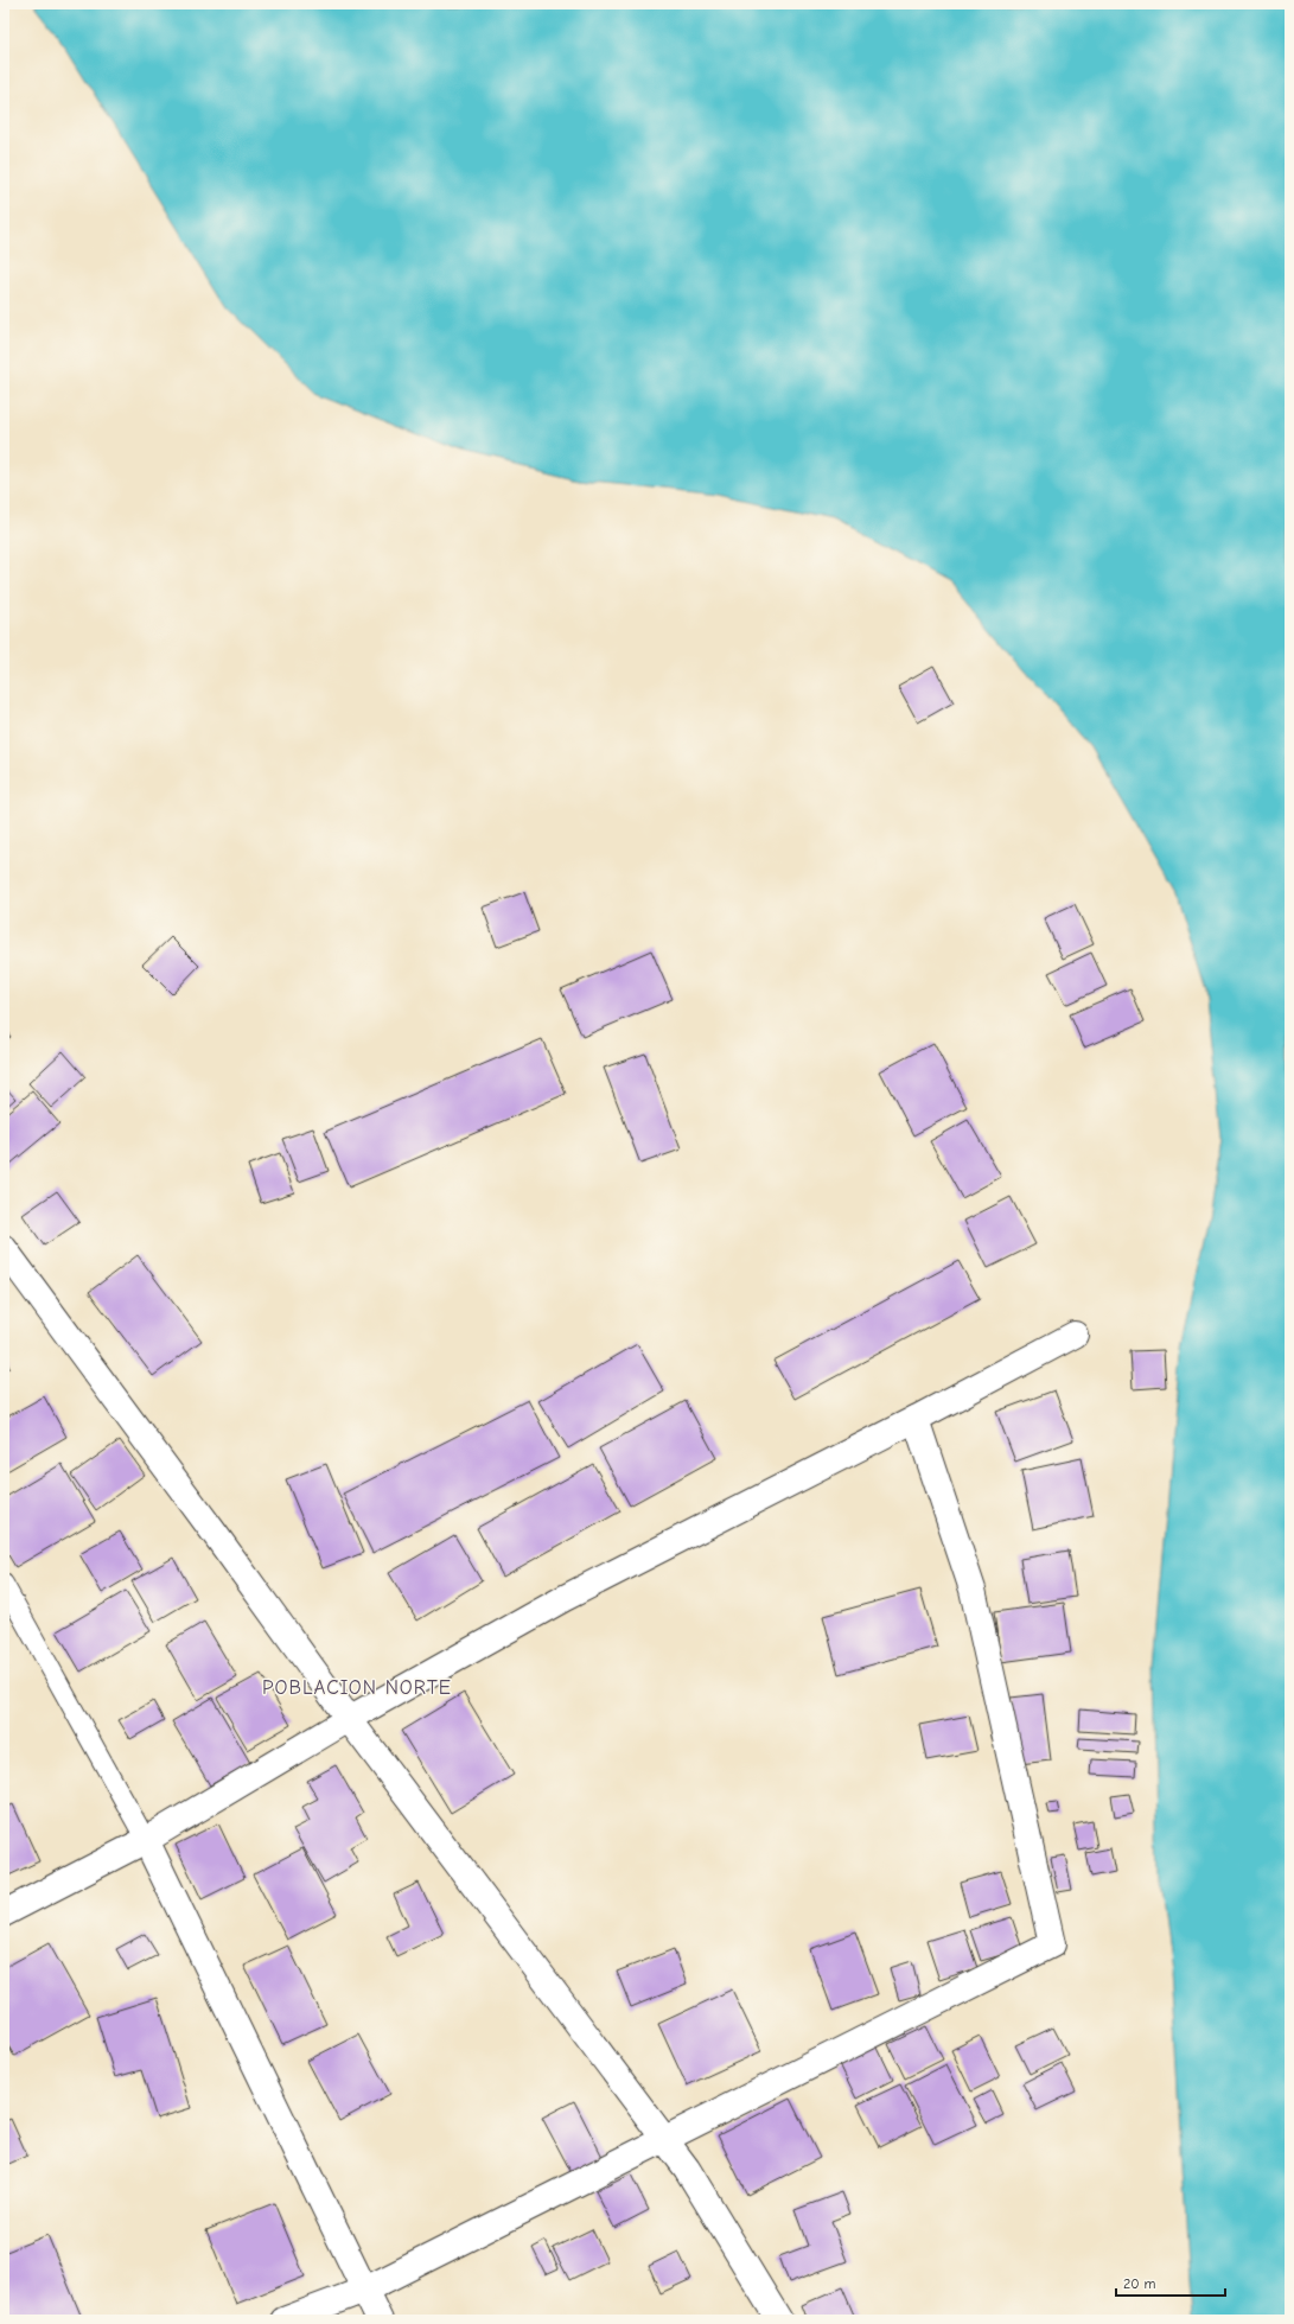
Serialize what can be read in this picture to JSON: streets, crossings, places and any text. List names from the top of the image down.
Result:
{
  "districts": ["POBLACION NORTE"],
  "scale_bar": "20 m"
}
